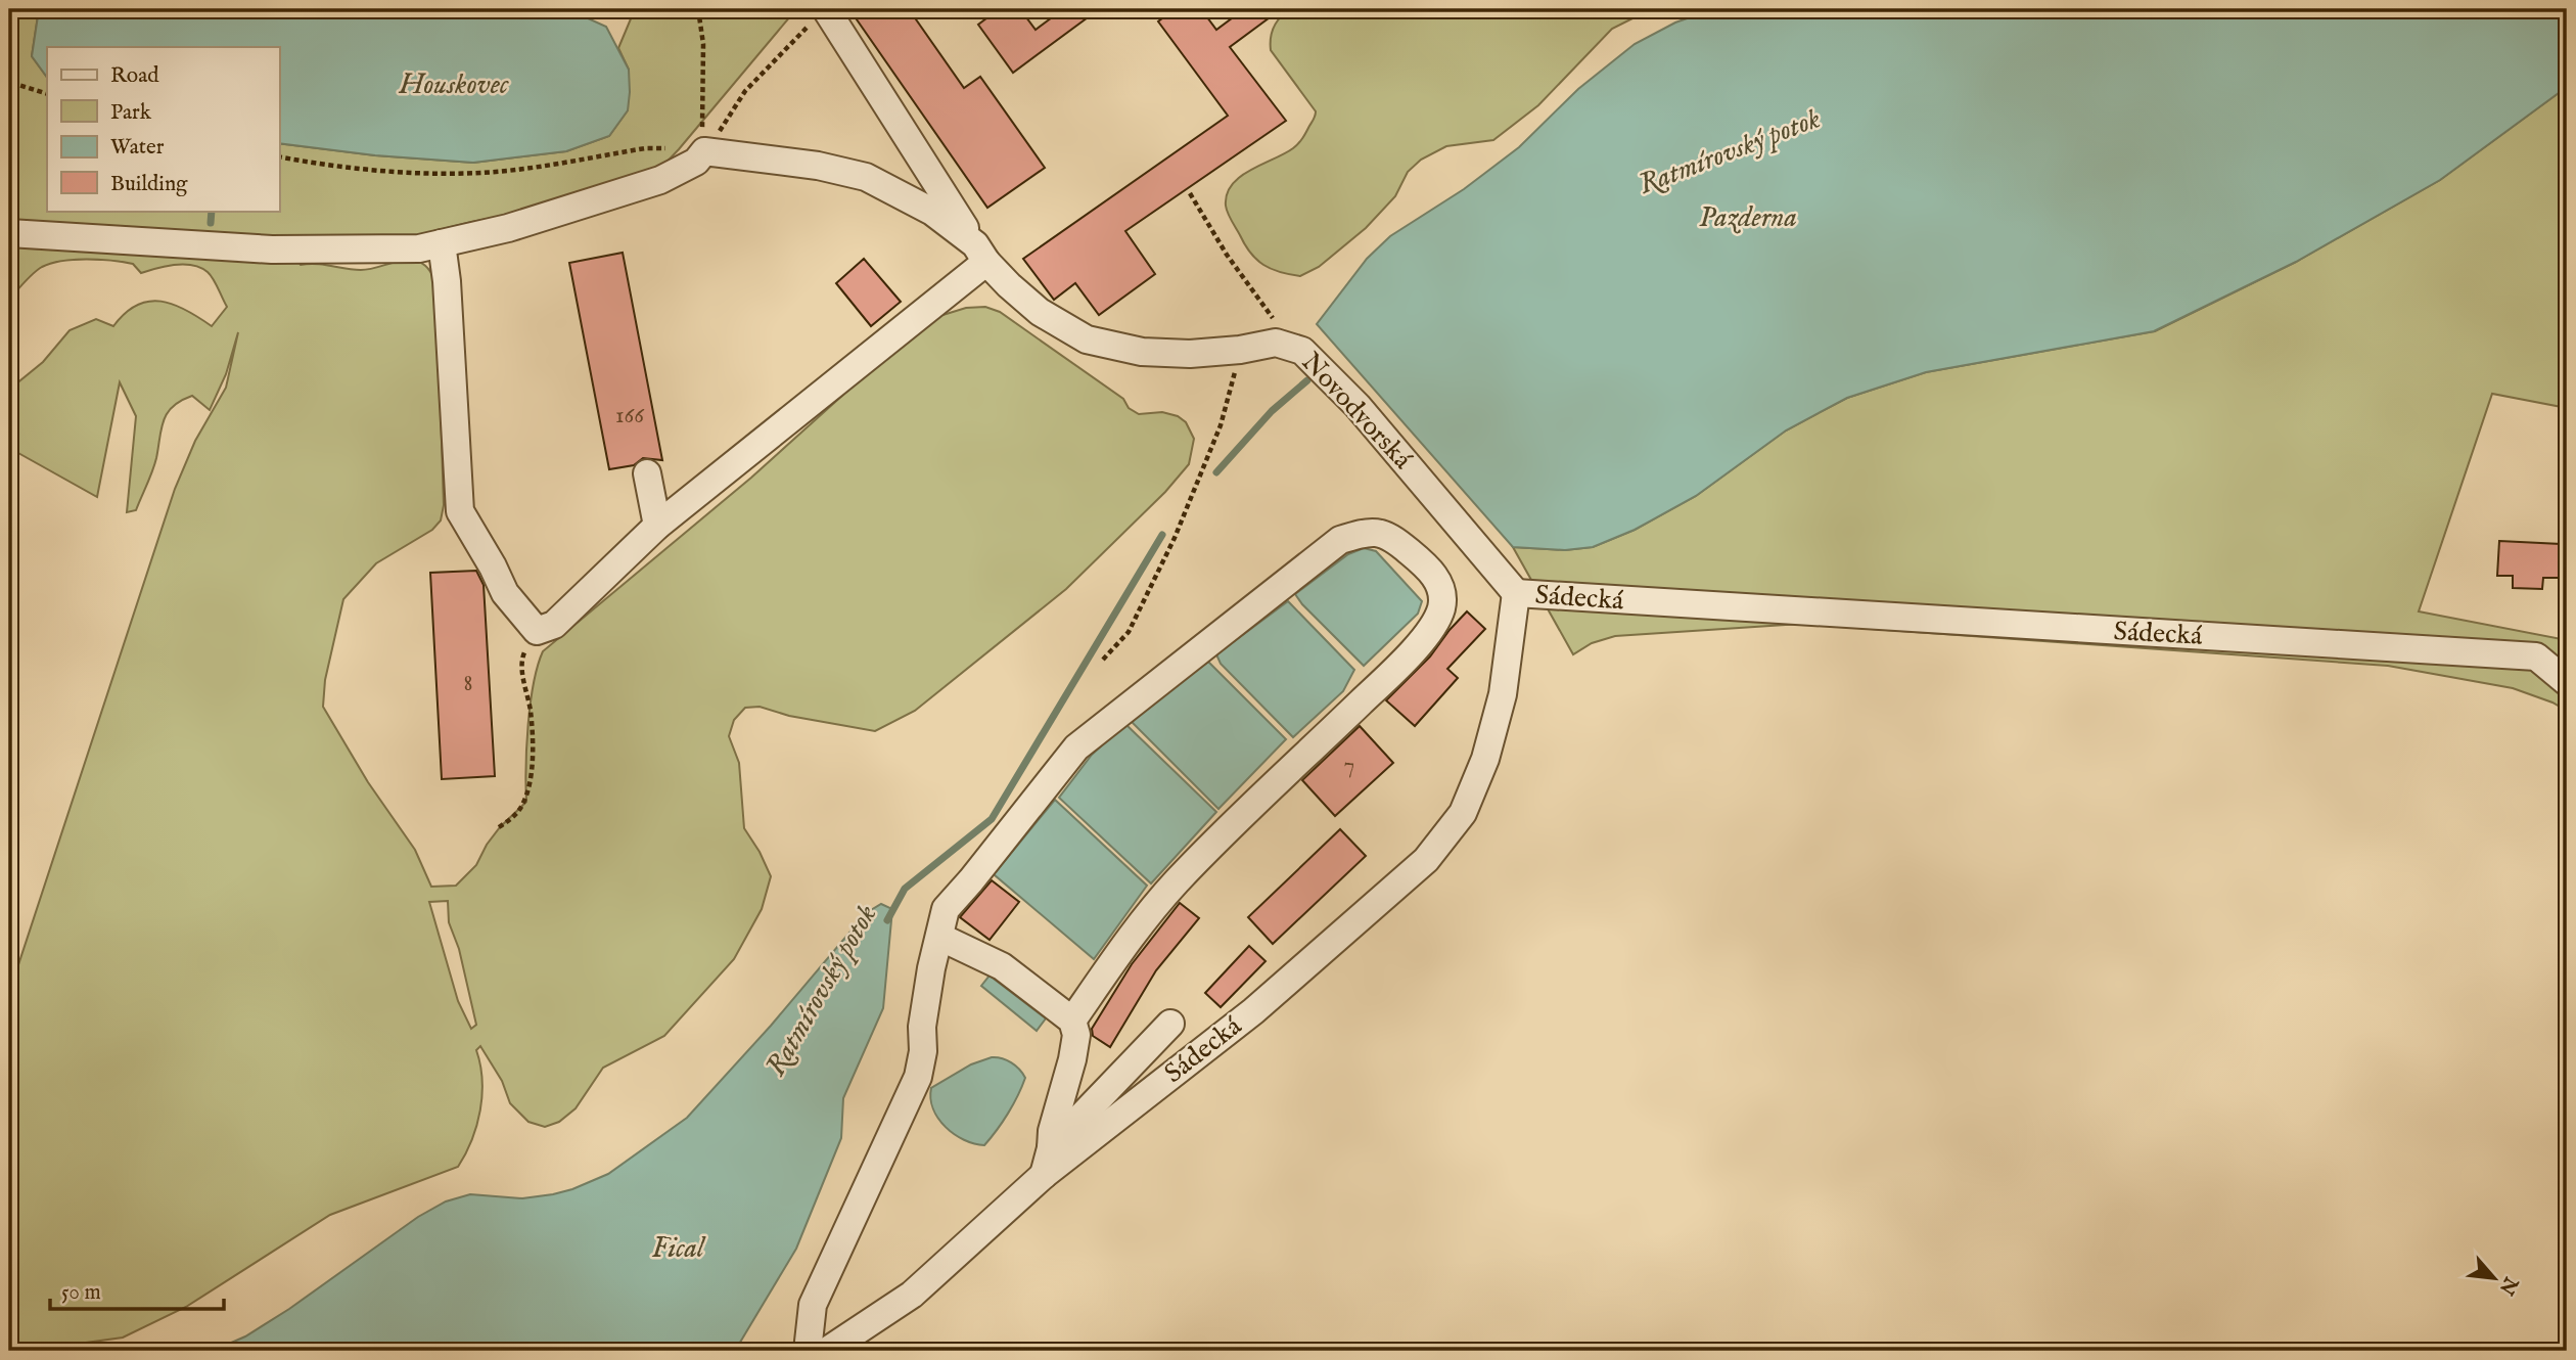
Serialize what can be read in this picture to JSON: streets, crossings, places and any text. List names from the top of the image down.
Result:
{
  "streets": {
    "street": ["Novodvorská", "Sádecká"]
  },
  "crossings": [
    ["Novodvorská", "Sádecká"]
  ],
  "water": [
    "Houskovec",
    "Ratmírovský potok",
    "Pazderna",
    "Fical"
  ],
  "house_numbers": ["166", "8", "7"],
  "legend": [
    "Road",
    "Park",
    "Water",
    "Building"
  ],
  "scale_bar": "50 m",
  "north": "bottom right"
}
